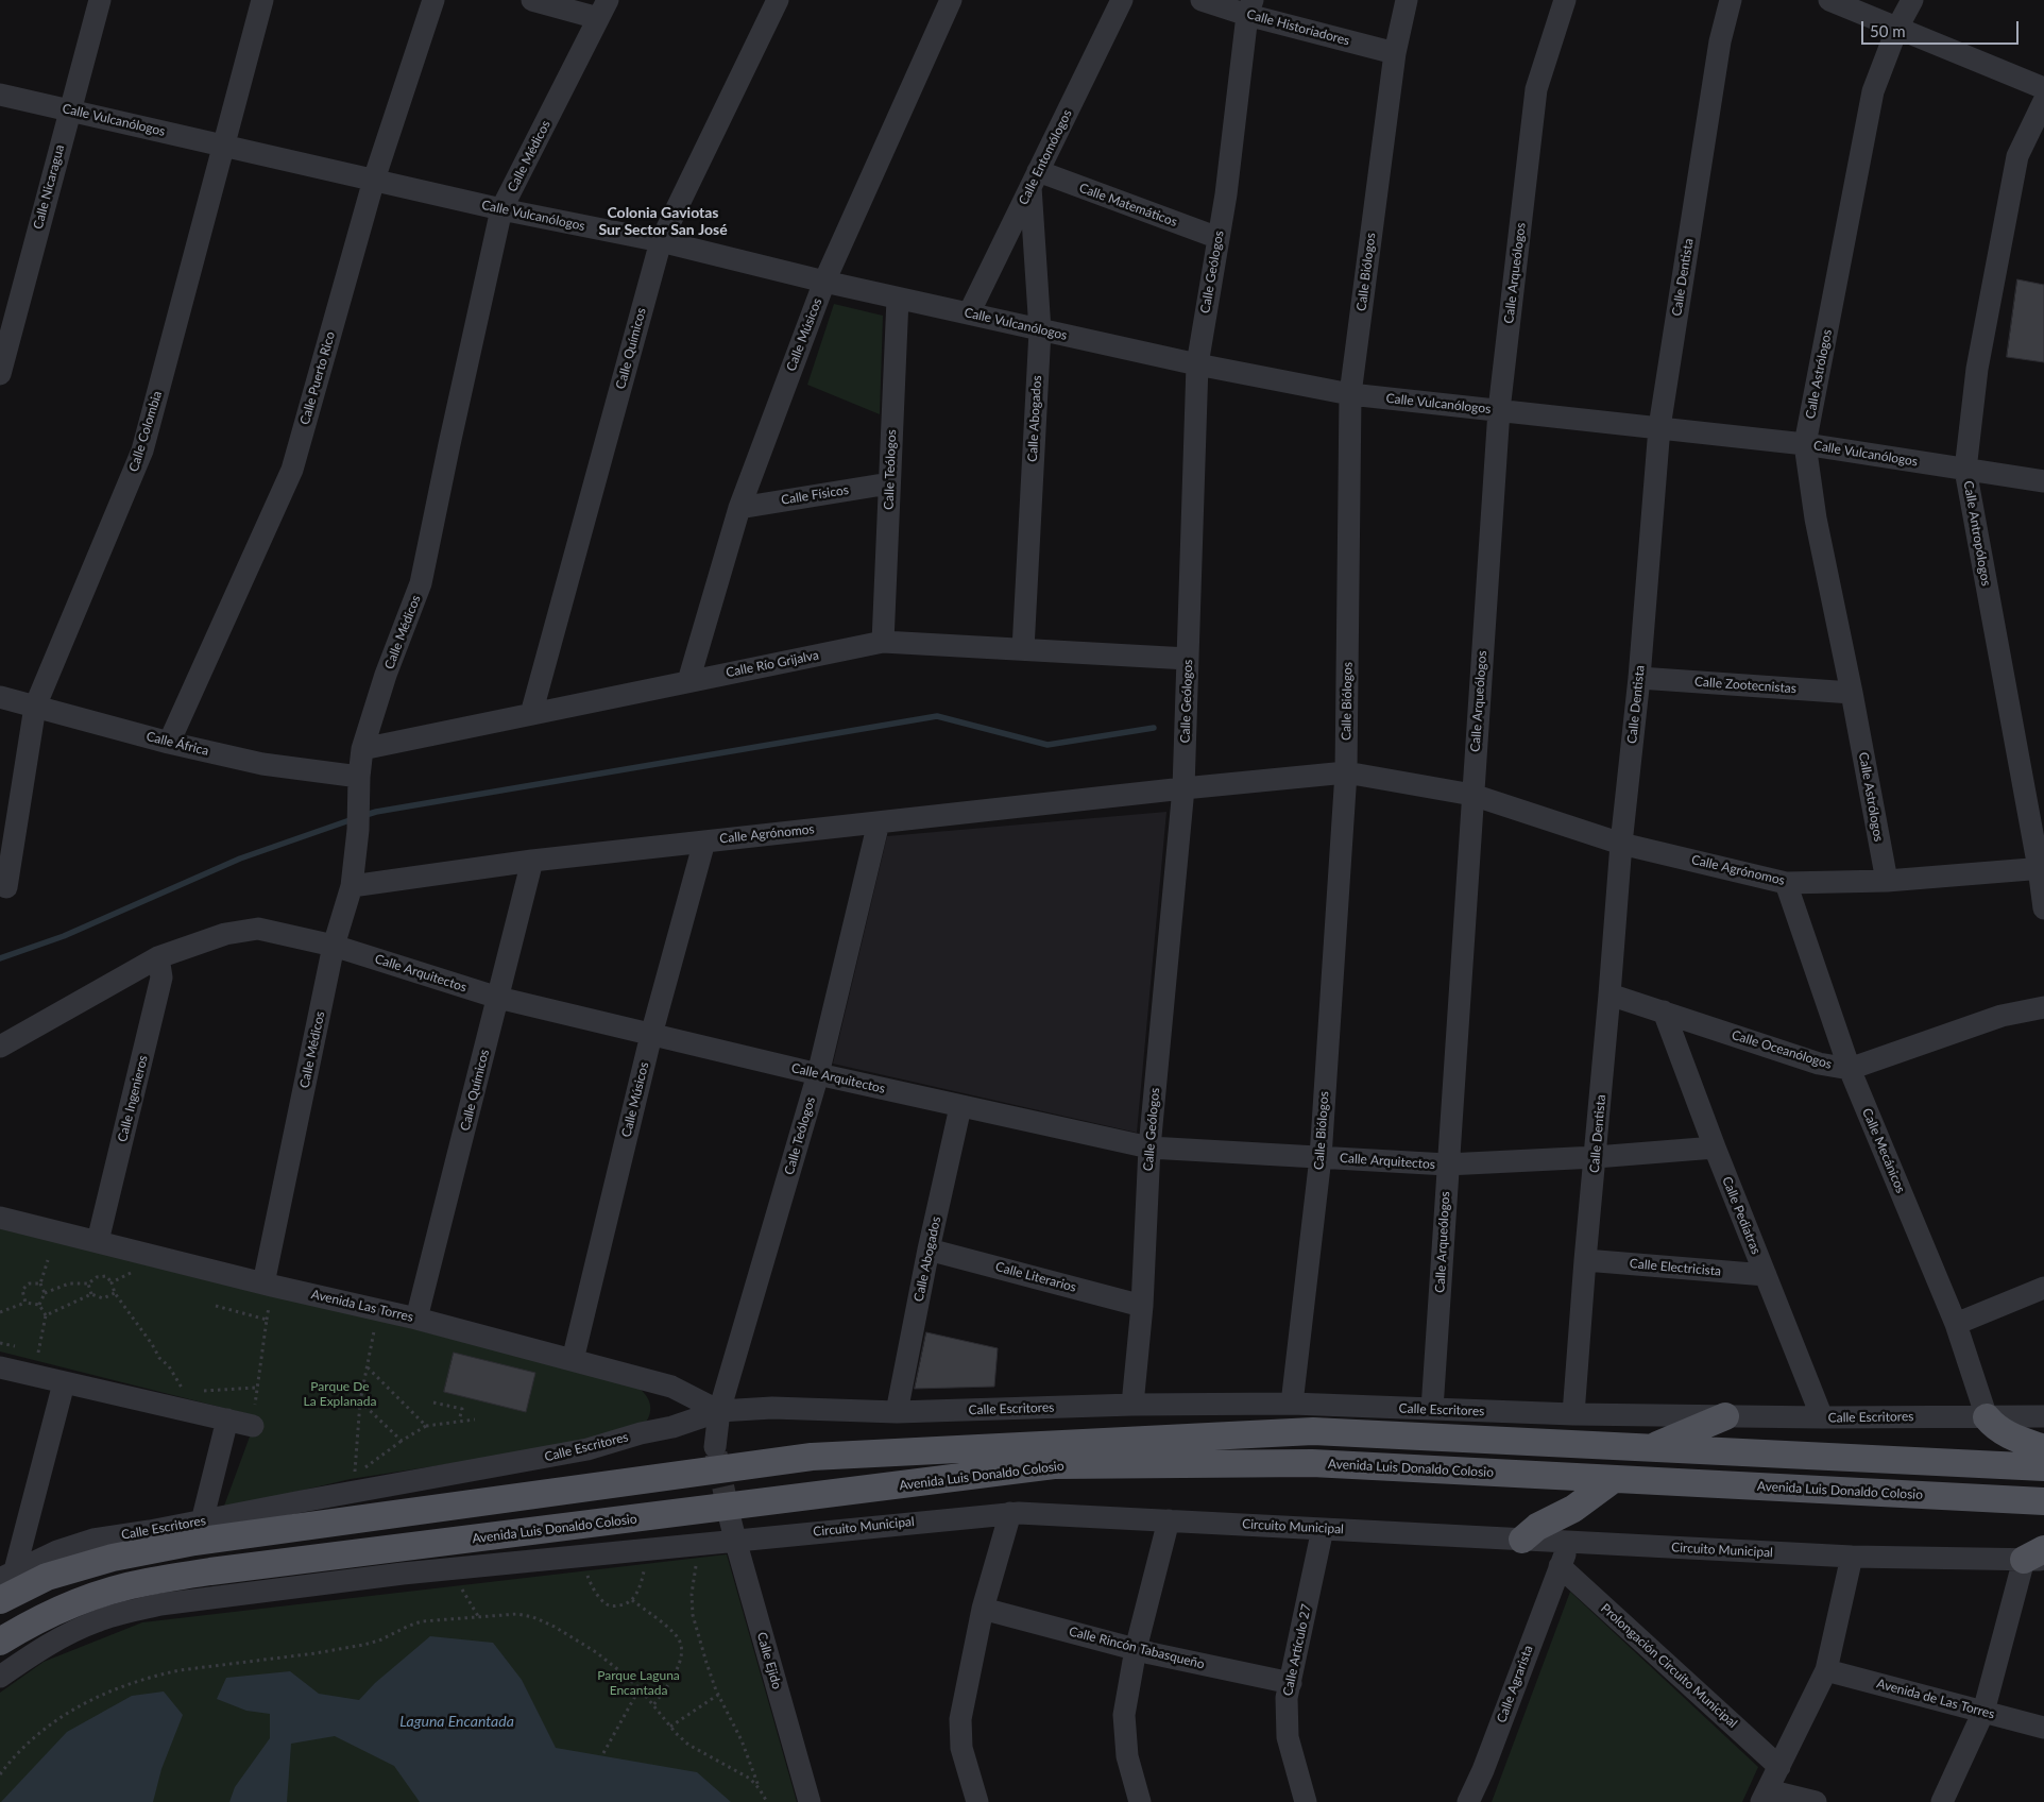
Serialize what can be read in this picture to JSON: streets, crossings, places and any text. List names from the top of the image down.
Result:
{
  "streets": {
    "main road": ["Avenida Luis Donaldo Colosio"],
    "street": [
      "Calle Historiadores",
      "Calle Vulcanólogos",
      "Calle Médicos",
      "Calle Entomólogos",
      "Calle Nicaragua",
      "Calle Matemáticos",
      "Calle Geólogos",
      "Calle Biólogos",
      "Calle Arqueólogos",
      "Calle Dentista",
      "Calle Músicos",
      "Calle Químicos",
      "Calle Astrólogos",
      "Calle Puerto Rico",
      "Calle Abogados",
      "Calle Colombia",
      "Calle Teólogos",
      "Calle Físicos",
      "Calle Antropólogos",
      "Calle Río Grijalva",
      "Calle Zootecnistas",
      "Calle África",
      "Calle Agrónomos",
      "Calle Arquitectos",
      "Calle Oceanólogos",
      "Calle Ingenieros",
      "Calle Mecánicos",
      "Calle Pediatras",
      "Calle Electricista",
      "Calle Literarios",
      "Avenida Las Torres",
      "Calle Escritores",
      "Circuito Municipal",
      "Calle Rincón Tabasqueño",
      "Calle Artículo 27",
      "Calle Ejido",
      "Prolongación Circuito Municipal",
      "Calle Agrarista",
      "Avenida de Las Torres"
    ]
  },
  "crossings": [
    ["Calle Historiadores", "Calle Geólogos"],
    ["Calle Historiadores", "Calle Biólogos"],
    ["Calle Vulcanólogos", "Calle Médicos"],
    ["Calle Vulcanólogos", "Calle Entomólogos"],
    ["Calle Vulcanólogos", "Calle Nicaragua"],
    ["Calle Vulcanólogos", "Calle Geólogos"],
    ["Calle Vulcanólogos", "Calle Biólogos"],
    ["Calle Vulcanólogos", "Calle Arqueólogos"],
    ["Calle Vulcanólogos", "Calle Dentista"],
    ["Calle Vulcanólogos", "Calle Músicos"],
    ["Calle Vulcanólogos", "Calle Químicos"],
    ["Calle Vulcanólogos", "Calle Astrólogos"],
    ["Calle Vulcanólogos", "Calle Puerto Rico"],
    ["Calle Vulcanólogos", "Calle Abogados"],
    ["Calle Vulcanólogos", "Calle Colombia"],
    ["Calle Vulcanólogos", "Calle Teólogos"],
    ["Calle Vulcanólogos", "Calle Antropólogos"],
    ["Calle Médicos", "Calle Río Grijalva"],
    ["Calle Médicos", "Calle África"],
    ["Calle Médicos", "Calle Agrónomos"],
    ["Calle Médicos", "Calle Arquitectos"],
    ["Calle Médicos", "Avenida Las Torres"],
    ["Calle Entomólogos", "Calle Matemáticos"],
    ["Calle Entomólogos", "Calle Abogados"],
    ["Calle Matemáticos", "Calle Geólogos"],
    ["Calle Matemáticos", "Calle Abogados"],
    ["Calle Geólogos", "Calle Río Grijalva"],
    ["Calle Geólogos", "Calle Agrónomos"],
    ["Calle Geólogos", "Calle Arquitectos"],
    ["Calle Geólogos", "Calle Literarios"],
    ["Calle Geólogos", "Calle Escritores"],
    ["Calle Biólogos", "Calle Agrónomos"],
    ["Calle Biólogos", "Calle Arquitectos"],
    ["Calle Biólogos", "Calle Escritores"],
    ["Calle Arqueólogos", "Calle Agrónomos"],
    ["Calle Arqueólogos", "Calle Arquitectos"],
    ["Calle Arqueólogos", "Calle Escritores"],
    ["Calle Dentista", "Calle Zootecnistas"],
    ["Calle Dentista", "Calle Agrónomos"],
    ["Calle Dentista", "Calle Arquitectos"],
    ["Calle Dentista", "Calle Oceanólogos"],
    ["Calle Dentista", "Calle Electricista"],
    ["Calle Dentista", "Calle Escritores"],
    ["Calle Músicos", "Calle Físicos"],
    ["Calle Músicos", "Calle Río Grijalva"],
    ["Calle Músicos", "Calle Agrónomos"],
    ["Calle Músicos", "Calle Arquitectos"],
    ["Calle Músicos", "Avenida Las Torres"],
    ["Calle Químicos", "Calle Río Grijalva"],
    ["Calle Químicos", "Calle Agrónomos"],
    ["Calle Químicos", "Calle Arquitectos"],
    ["Calle Químicos", "Avenida Las Torres"],
    ["Calle Astrólogos", "Calle Zootecnistas"],
    ["Calle Astrólogos", "Calle Agrónomos"],
    ["Calle Puerto Rico", "Calle África"],
    ["Calle Abogados", "Calle Río Grijalva"],
    ["Calle Abogados", "Calle Arquitectos"],
    ["Calle Abogados", "Calle Literarios"],
    ["Calle Abogados", "Calle Escritores"],
    ["Calle Colombia", "Calle África"],
    ["Calle Teólogos", "Calle Físicos"],
    ["Calle Teólogos", "Calle Río Grijalva"],
    ["Calle Teólogos", "Calle Agrónomos"],
    ["Calle Teólogos", "Calle Arquitectos"],
    ["Calle Teólogos", "Avenida Las Torres"],
    ["Calle Teólogos", "Calle Escritores"],
    ["Calle Antropólogos", "Calle Agrónomos"],
    ["Calle Agrónomos", "Calle Mecánicos"],
    ["Calle Arquitectos", "Calle Ingenieros"],
    ["Calle Arquitectos", "Calle Pediatras"],
    ["Calle Oceanólogos", "Calle Mecánicos"],
    ["Calle Oceanólogos", "Calle Pediatras"],
    ["Calle Ingenieros", "Avenida Las Torres"],
    ["Calle Mecánicos", "Calle Escritores"],
    ["Calle Pediatras", "Calle Electricista"],
    ["Calle Pediatras", "Calle Escritores"],
    ["Avenida Las Torres", "Calle Escritores"],
    ["Circuito Municipal", "Calle Artículo 27"],
    ["Circuito Municipal", "Calle Ejido"],
    ["Circuito Municipal", "Calle Agrarista"],
    ["Calle Rincón Tabasqueño", "Calle Artículo 27"],
    ["Prolongación Circuito Municipal", "Calle Agrarista"]
  ],
  "districts": ["Colonia Gaviotas Sur Sector San José"],
  "water": ["Laguna Encantada"],
  "parks": ["Parque De La Explanada", "Parque Laguna Encantada"],
  "scale_bar": "50 m"
}
